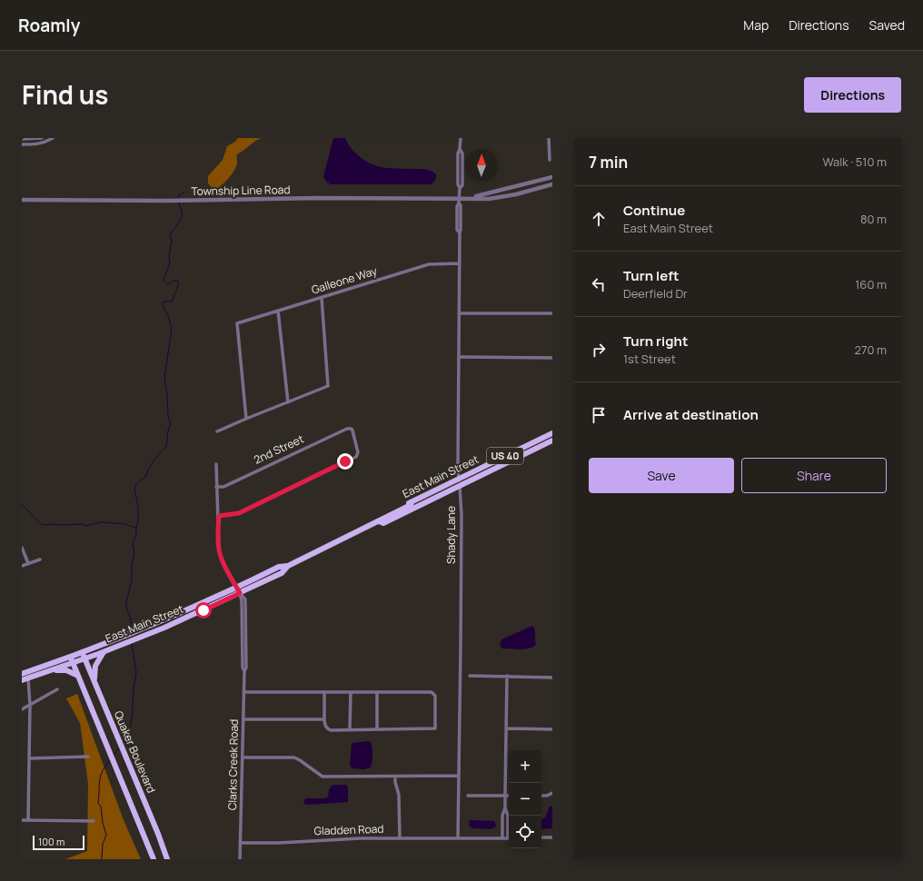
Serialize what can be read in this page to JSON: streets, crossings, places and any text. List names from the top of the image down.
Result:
{
  "streets": {
    "main road": ["US 40", "East Main Street", "Quaker Boulevard"],
    "street": [
      "Township Line Road",
      "Galleone Way",
      "2nd Street",
      "Shady Lane",
      "Clarks Creek Road",
      "Gladden Road"
    ]
  },
  "crossings": [
    ["Township Line Road", "Shady Lane"],
    ["Galleone Way", "Shady Lane"],
    ["East Main Street", "Shady Lane"],
    ["East Main Street", "Quaker Boulevard"],
    ["East Main Street", "Clarks Creek Road"],
    ["Shady Lane", "Gladden Road"],
    ["Clarks Creek Road", "Gladden Road"]
  ],
  "scale_bar": "100 m",
  "north": "top",
  "page": {
    "header": "Roamly",
    "nav": ["Map", "Directions", "Saved"],
    "title": "Find us",
    "buttons": [
      "Directions",
      ["Save", "Share"]
    ],
    "heading": ["7 min", "Walk · 510 m"],
    "list": [
      ["Continue", "East Main Street", "80 m"],
      ["Turn left", "Deerfield Dr", "160 m"],
      ["Turn right", "1st Street", "270 m"],
      "Arrive at destination"
    ],
    "map_buttons": ["+", "−"],
    "scale": "100 m"
  }
}
